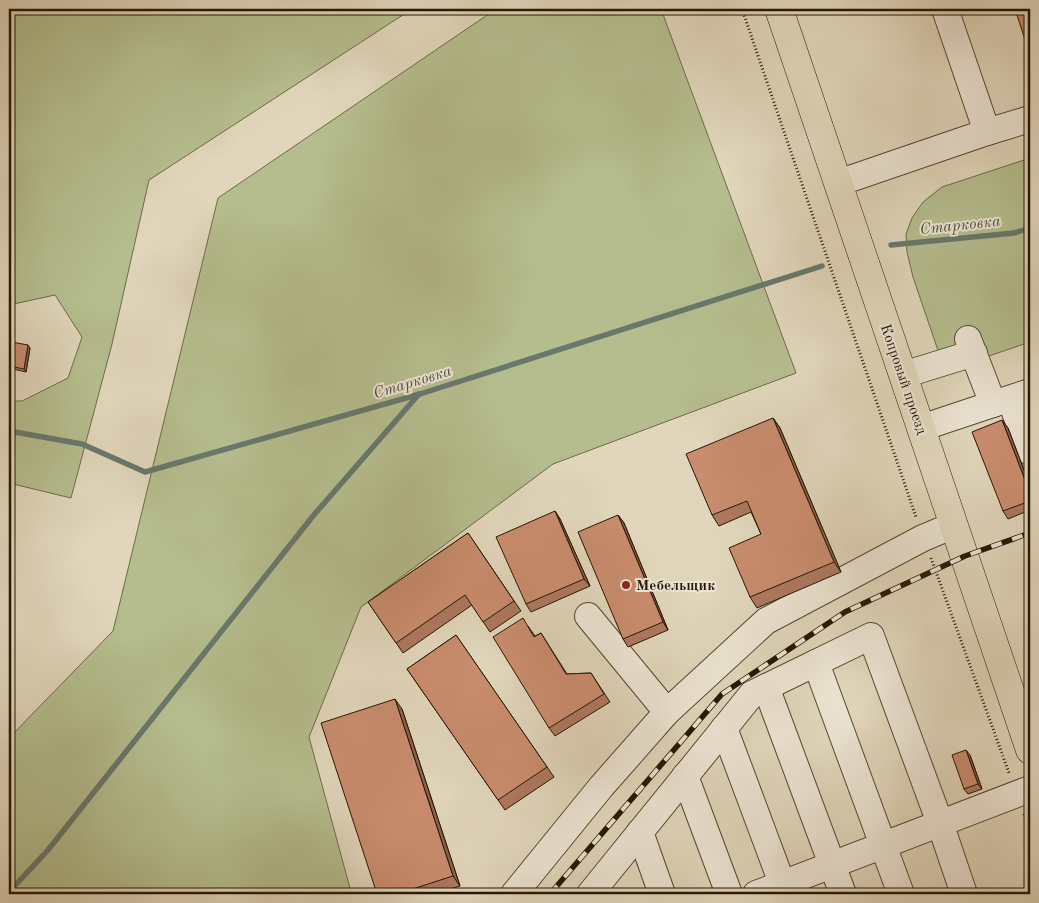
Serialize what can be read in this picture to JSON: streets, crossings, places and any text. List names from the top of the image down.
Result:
{
  "streets": {
    "main road": ["Копровый проезд"]
  },
  "water": ["Старковка"],
  "places": ["Мебельщик"]
}
